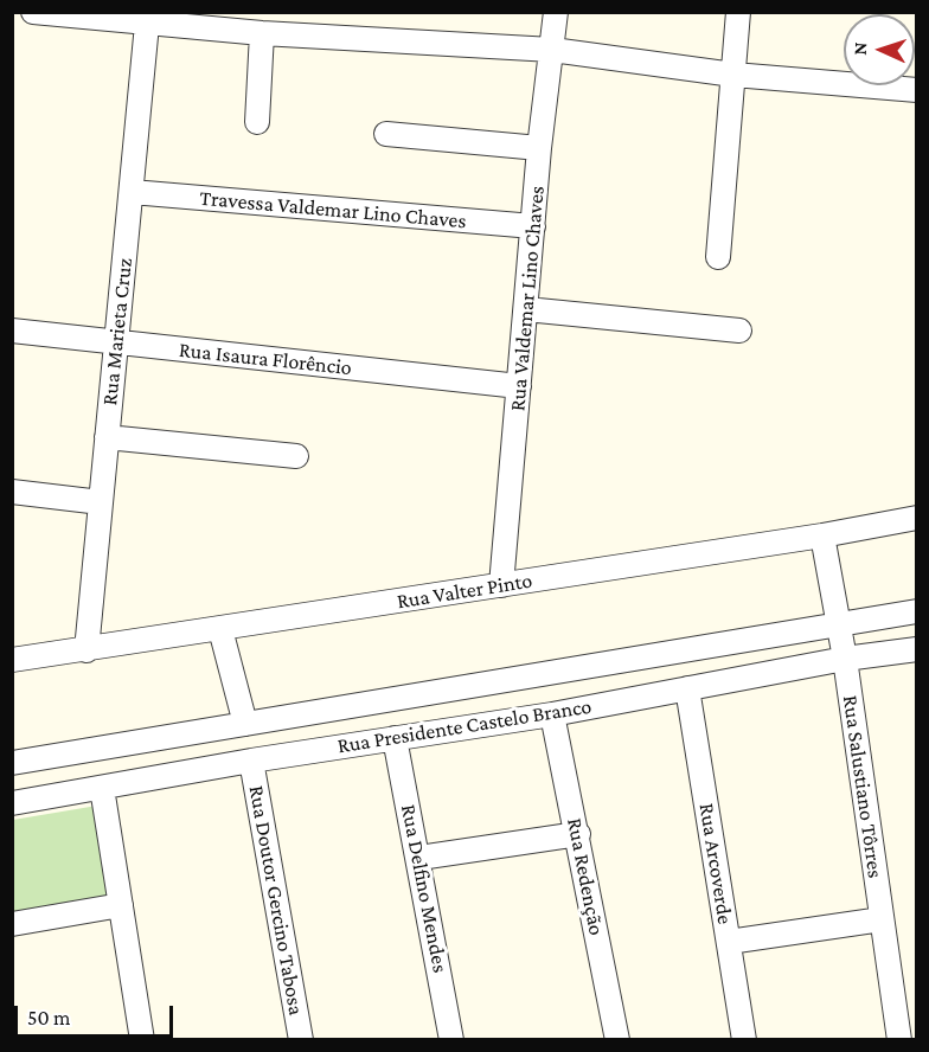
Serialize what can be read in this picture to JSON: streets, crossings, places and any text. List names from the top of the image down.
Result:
{
  "streets": {
    "street": [
      "Travessa Valdemar Lino Chaves",
      "Rua Valdemar Lino Chaves",
      "Rua Marieta Cruz",
      "Rua Isaura Florêncio",
      "Rua Valter Pinto",
      "Rua Presidente Castelo Branco",
      "Rua Salustiano Tôrres",
      "Rua Arcoverde",
      "Rua Redenção",
      "Rua Delfino Mendes",
      "Rua Doutor Gercino Tabosa"
    ]
  },
  "crossings": [
    ["Travessa Valdemar Lino Chaves", "Rua Valdemar Lino Chaves"],
    ["Travessa Valdemar Lino Chaves", "Rua Marieta Cruz"],
    ["Rua Valdemar Lino Chaves", "Rua Isaura Florêncio"],
    ["Rua Valdemar Lino Chaves", "Rua Valter Pinto"],
    ["Rua Marieta Cruz", "Rua Isaura Florêncio"],
    ["Rua Marieta Cruz", "Rua Valter Pinto"],
    ["Rua Valter Pinto", "Rua Salustiano Tôrres"],
    ["Rua Presidente Castelo Branco", "Rua Salustiano Tôrres"],
    ["Rua Presidente Castelo Branco", "Rua Arcoverde"],
    ["Rua Presidente Castelo Branco", "Rua Redenção"],
    ["Rua Presidente Castelo Branco", "Rua Delfino Mendes"],
    ["Rua Presidente Castelo Branco", "Rua Doutor Gercino Tabosa"]
  ],
  "scale_bar": "50 m",
  "north": "left"
}
